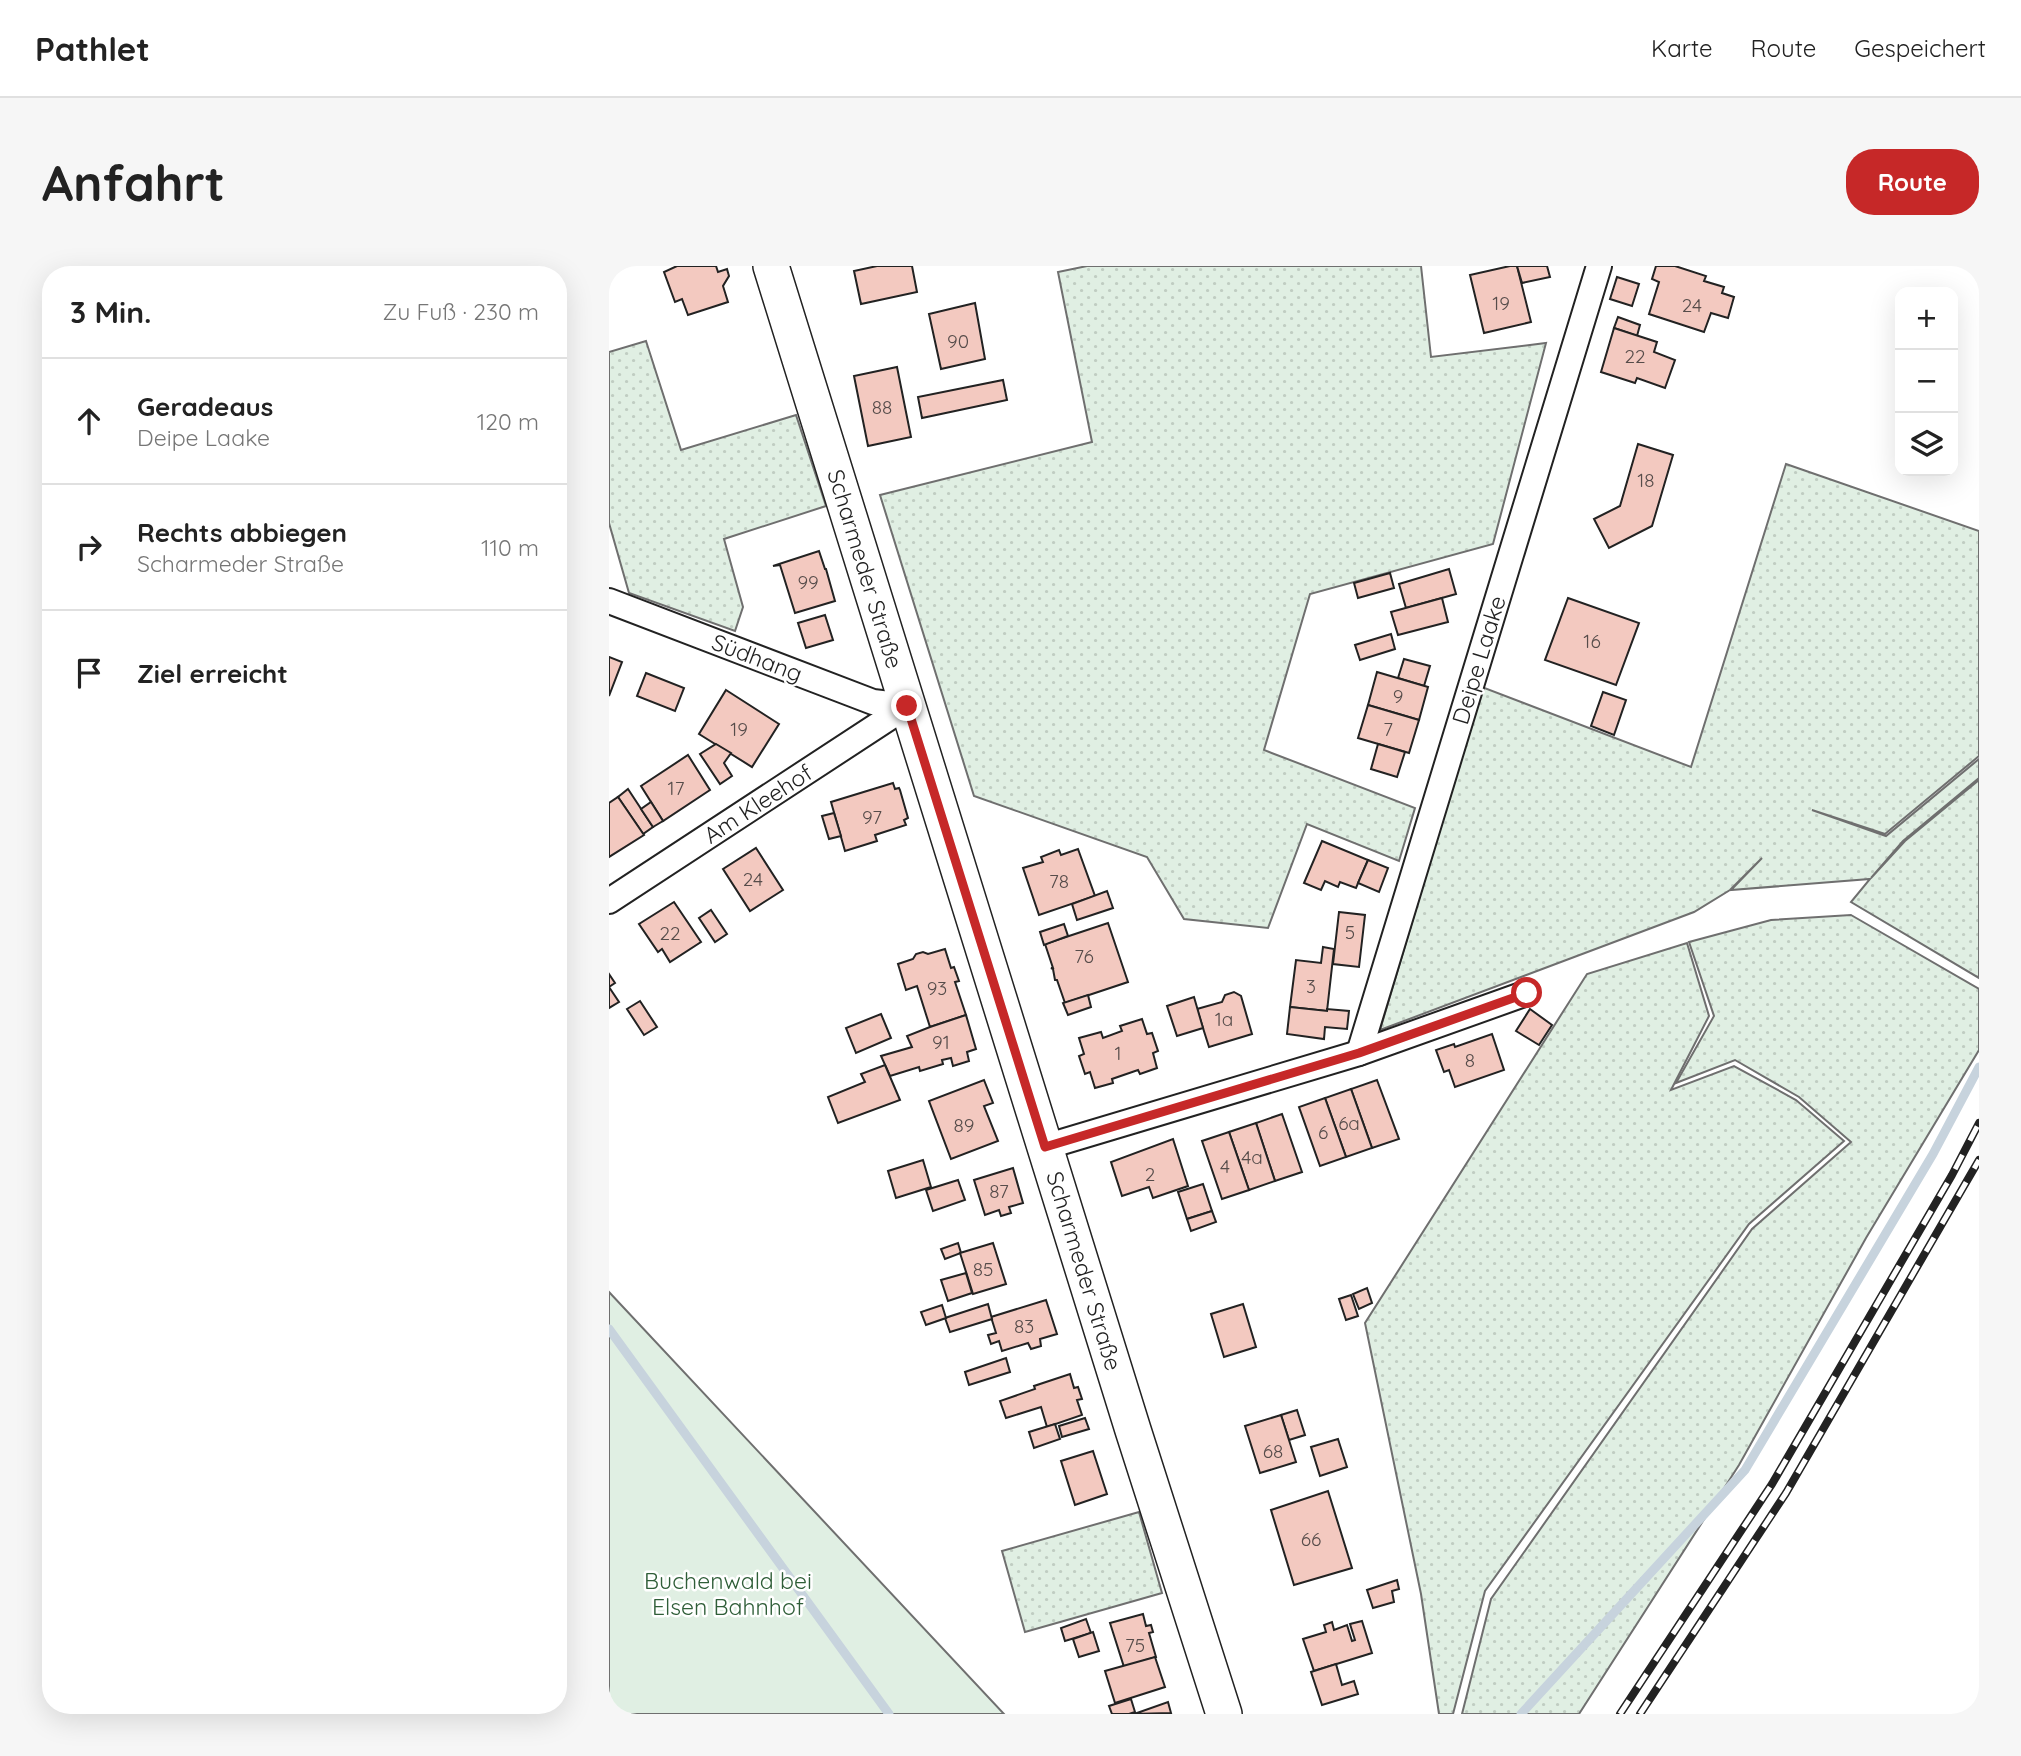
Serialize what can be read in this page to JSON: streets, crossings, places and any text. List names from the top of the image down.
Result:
{
  "streets": {
    "street": [
      "Scharmeder Straße",
      "Südhang",
      "Deipe Laake",
      "Am Kleehof"
    ]
  },
  "crossings": [
    ["Scharmeder Straße", "Südhang"],
    ["Scharmeder Straße", "Am Kleehof"],
    ["Südhang", "Am Kleehof"]
  ],
  "parks": ["Buchenwald bei Elsen Bahnhof"],
  "house_numbers": [
    "19",
    "24",
    "90",
    "22",
    "88",
    "18",
    "99",
    "16",
    "9",
    "19",
    "7",
    "17",
    "97",
    "24",
    "78",
    "5",
    "22",
    "76",
    "3",
    "93",
    "1a",
    "91",
    "1",
    "8",
    "6a",
    "89",
    "6",
    "4a",
    "4",
    "2",
    "87",
    "85",
    "83",
    "68",
    "66",
    "75"
  ],
  "page": {
    "header": "Pathlet",
    "nav": ["Karte", "Route", "Gespeichert"],
    "buttons": "Route",
    "title": "Anfahrt",
    "heading": ["3 Min.", "Zu Fuß · 230 m"],
    "map_buttons": ["+", "−"],
    "list": [
      ["Geradeaus", "Deipe Laake", "120 m"],
      ["Rechts abbiegen", "Scharmeder Straße", "110 m"],
      "Ziel erreicht"
    ]
  }
}
